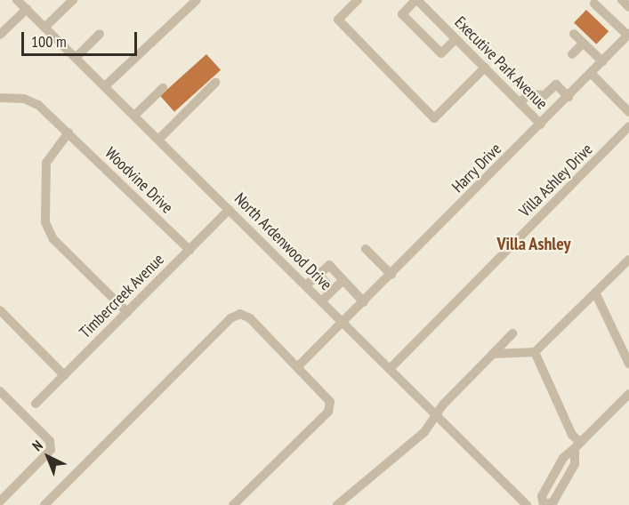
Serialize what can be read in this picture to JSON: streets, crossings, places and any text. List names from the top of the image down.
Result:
{
  "streets": {
    "street": [
      "Executive Park Avenue",
      "Harry Drive",
      "Woodvine Drive",
      "Villa Ashley Drive",
      "North Ardenwood Drive",
      "Timbercreek Avenue"
    ]
  },
  "crossings": [
    ["Executive Park Avenue", "Harry Drive"],
    ["Harry Drive", "North Ardenwood Drive"],
    ["Woodvine Drive", "Timbercreek Avenue"],
    ["Villa Ashley Drive", "North Ardenwood Drive"],
    ["North Ardenwood Drive", "Timbercreek Avenue"]
  ],
  "districts": ["Villa Ashley"],
  "scale_bar": "100 m",
  "north": "top left"
}
